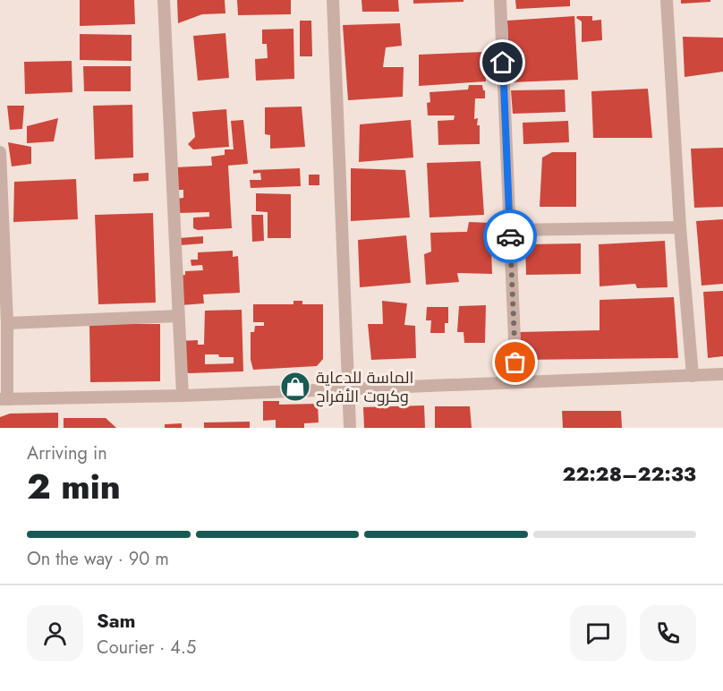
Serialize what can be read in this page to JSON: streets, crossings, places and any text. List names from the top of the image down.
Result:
{
  "places": {
    "shop": ["الماسة للدعاية وكروت الأفراح"]
  },
  "page": {
    "heading": ["2 min", "Arriving in", "22:28–22:33"],
    "panel": ["Sam", "Courier · 4.5"],
    "bar": "On the way · 90 m"
  }
}
